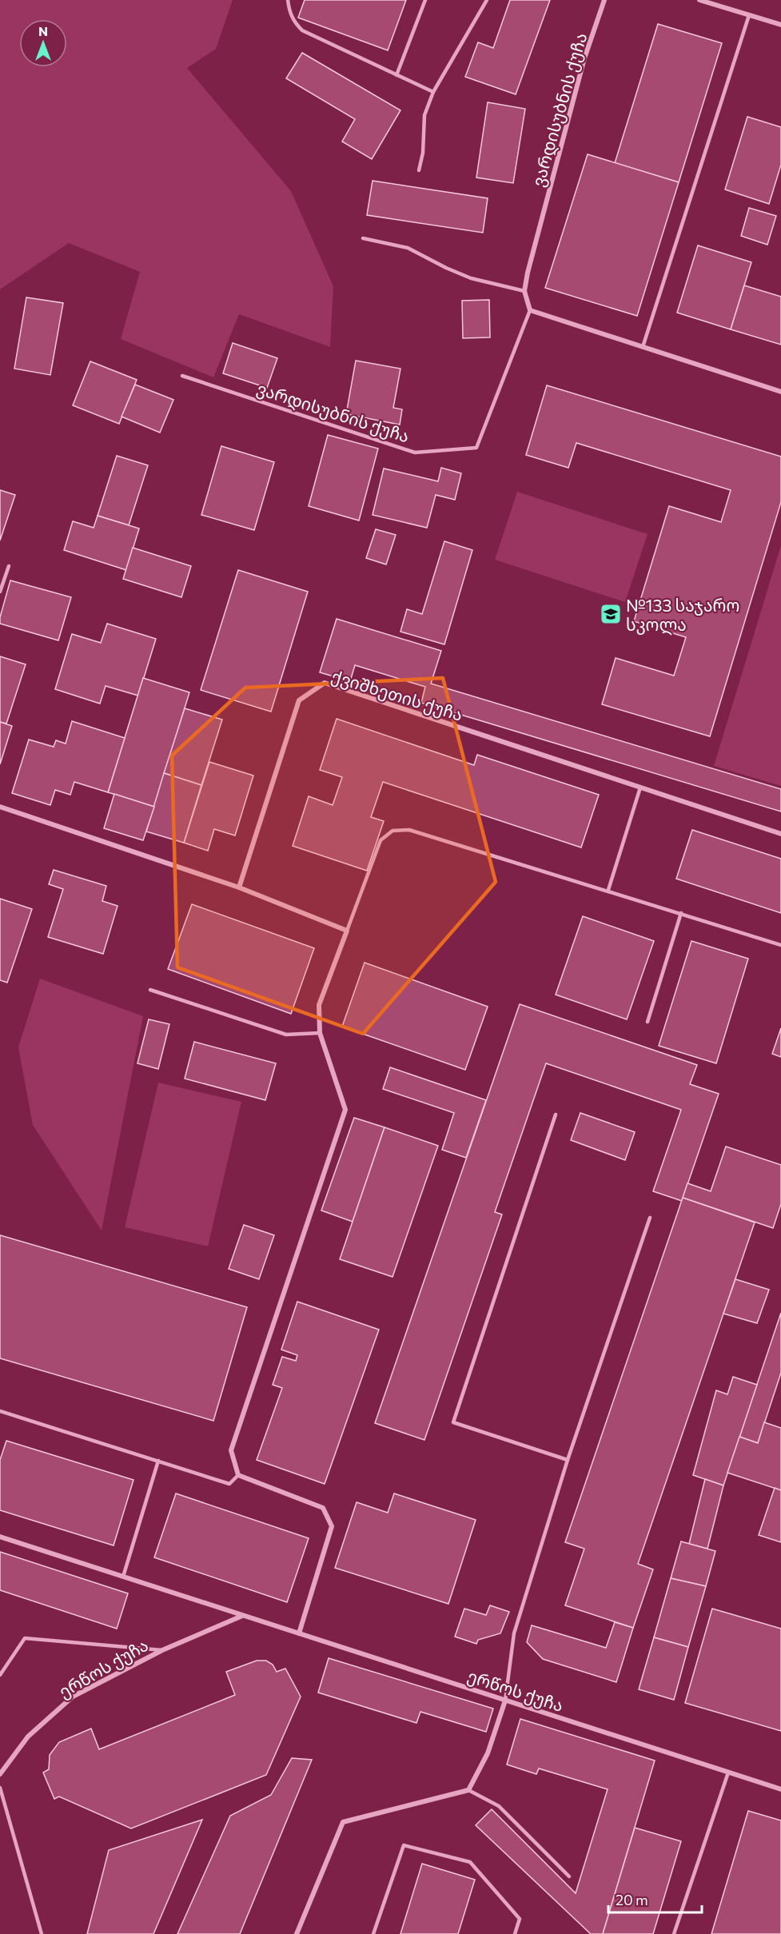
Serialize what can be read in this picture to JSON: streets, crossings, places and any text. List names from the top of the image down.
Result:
{
  "streets": {
    "street": ["ვარდისუბნის ქუჩა", "ქვიშხეთის ქუჩა", "ერწოს ქუჩა"]
  },
  "places": {
    "school or university": ["№133 საჯარო სკოლა"]
  },
  "scale_bar": "20 m",
  "north": "top"
}
